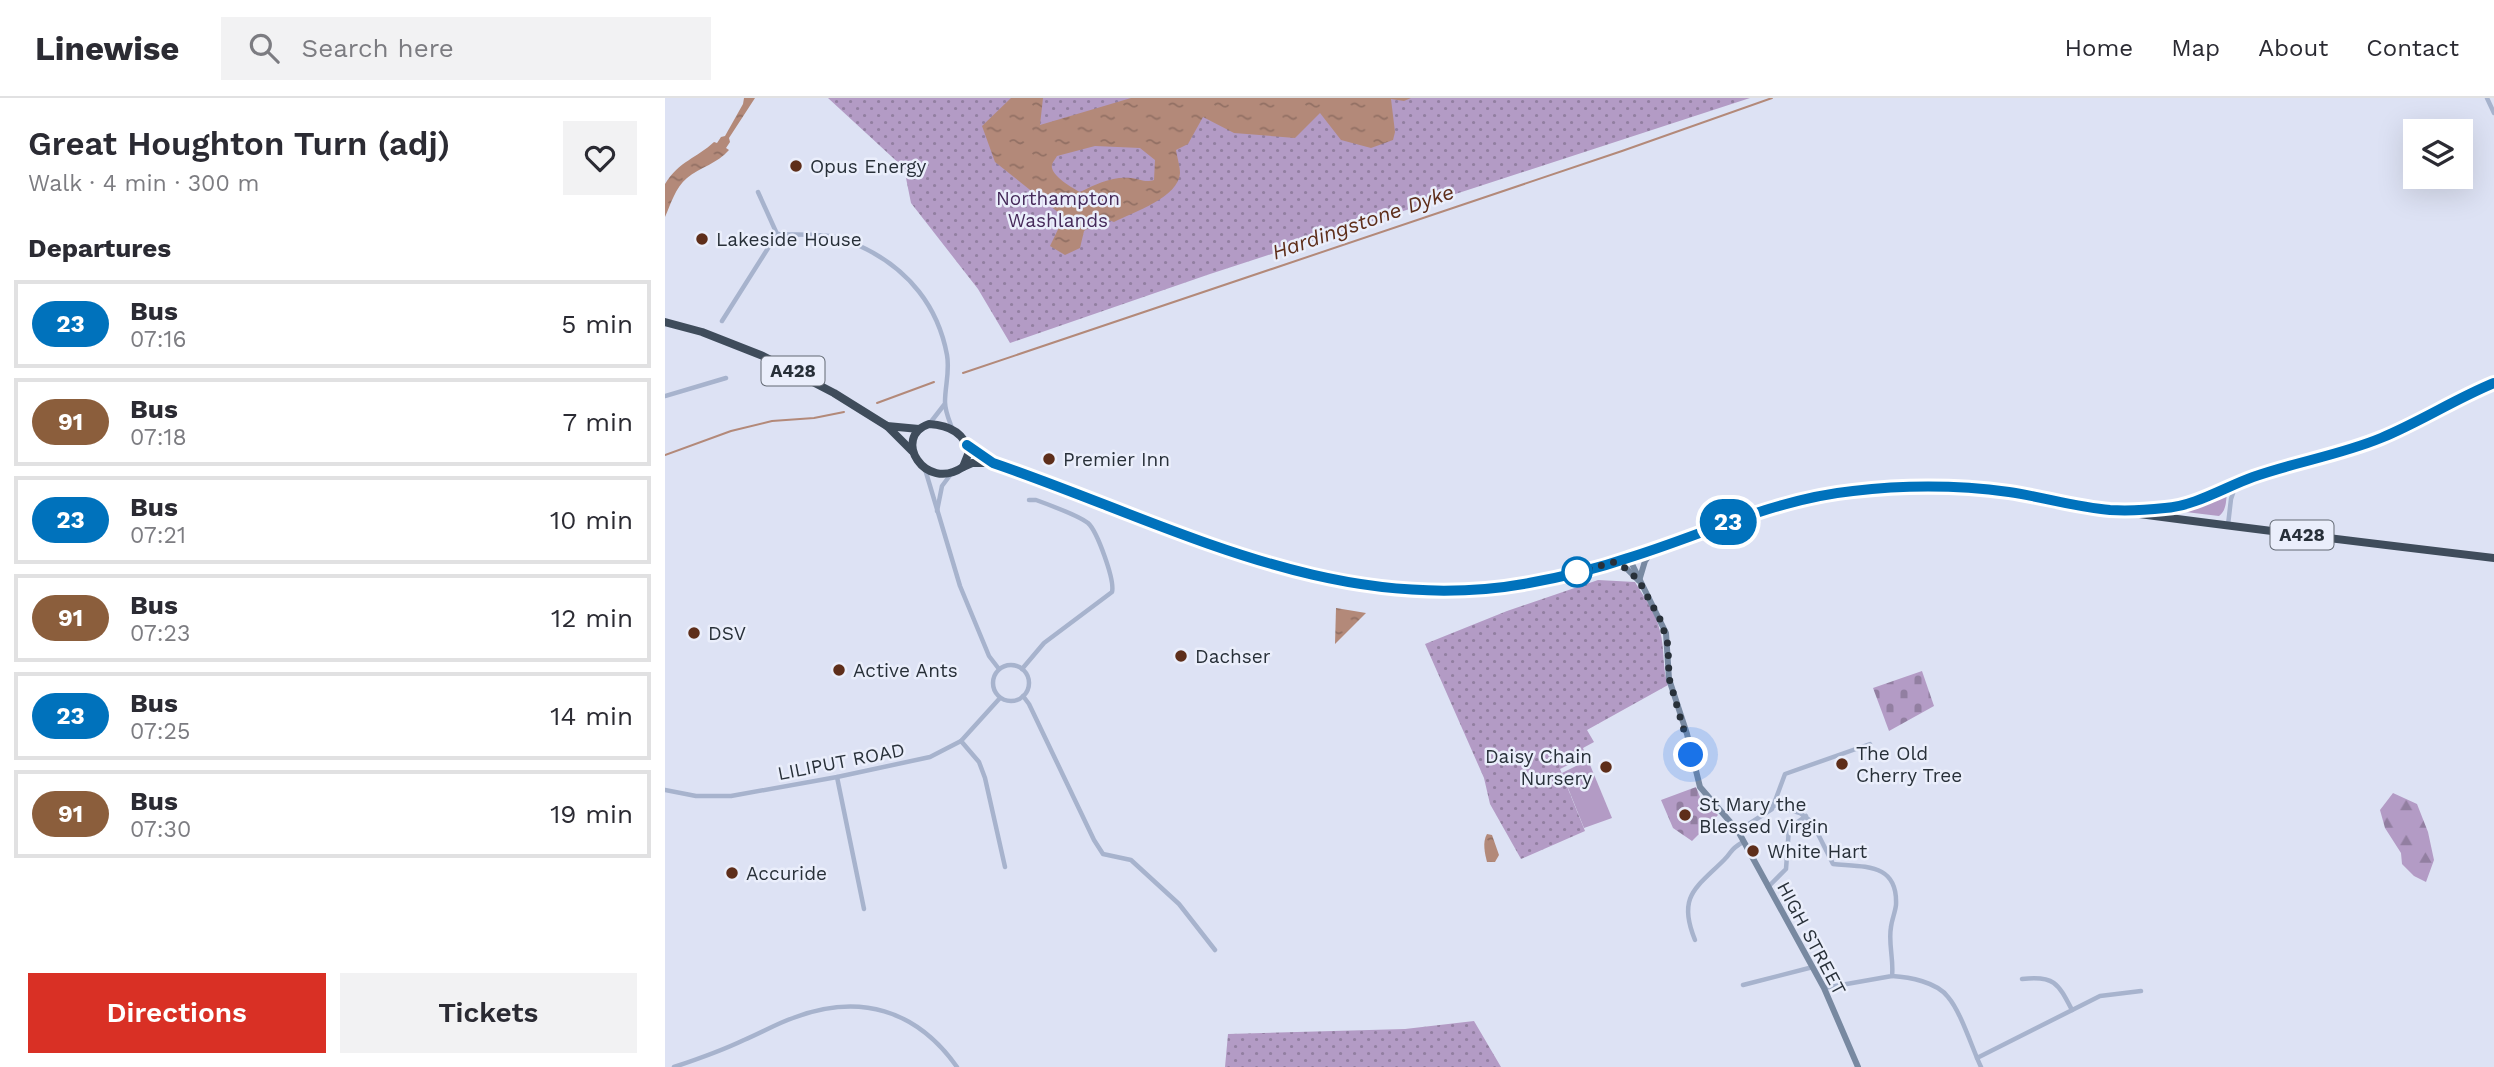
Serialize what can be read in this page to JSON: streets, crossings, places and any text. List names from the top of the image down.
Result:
{
  "streets": {
    "highway": ["A428"],
    "street": ["LILIPUT ROAD", "HIGH STREET"]
  },
  "crossings": [
    ["A428", "HIGH STREET"]
  ],
  "water": ["Hardingstone Dyke"],
  "parks": ["Northampton Washlands"],
  "places": [
    "Opus Energy",
    "Lakeside House",
    "Premier Inn",
    "DSV",
    "Dachser",
    "Active Ants",
    "The Old Cherry Tree",
    "Daisy Chain Nursery",
    "St Mary the Blessed Virgin",
    "White Hart",
    "Accuride"
  ],
  "lines": ["bus line 23"],
  "page": {
    "header": "Linewise",
    "search": "Search here",
    "nav": [
      "Home",
      "Map",
      "About",
      "Contact"
    ],
    "heading": [
      ["Great Houghton Turn (adj)", "Walk · 4 min · 300 m"],
      "Departures"
    ],
    "on_map": "23",
    "list": [
      {
        "mark": "23",
        "name": "Bus",
        "note": "07:16",
        "value": "5 min"
      },
      {
        "mark": "91",
        "name": "Bus",
        "note": "07:18",
        "value": "7 min"
      },
      {
        "mark": "23",
        "name": "Bus",
        "note": "07:21",
        "value": "10 min"
      },
      {
        "mark": "91",
        "name": "Bus",
        "note": "07:23",
        "value": "12 min"
      },
      {
        "mark": "23",
        "name": "Bus",
        "note": "07:25",
        "value": "14 min"
      },
      {
        "mark": "91",
        "name": "Bus",
        "note": "07:30",
        "value": "19 min"
      }
    ],
    "buttons": ["Directions", "Tickets"]
  }
}
